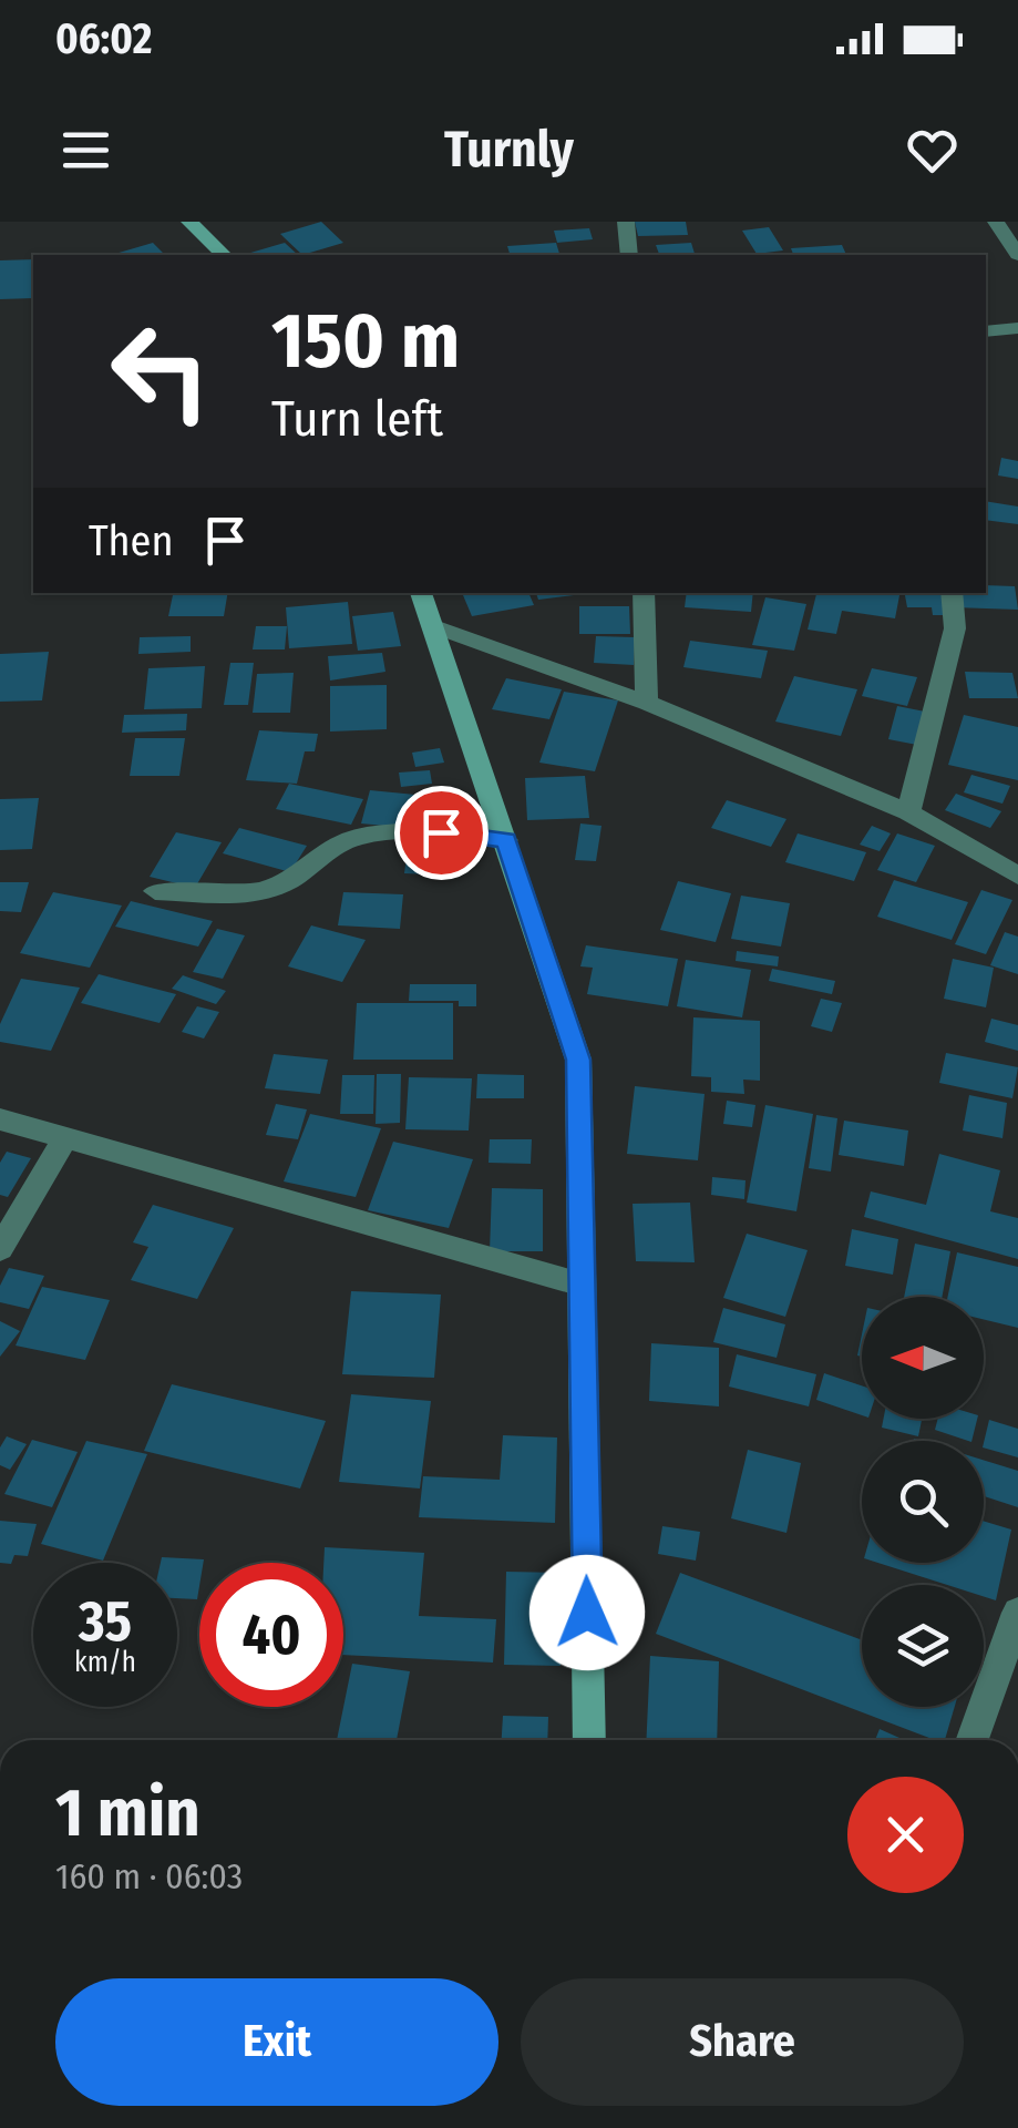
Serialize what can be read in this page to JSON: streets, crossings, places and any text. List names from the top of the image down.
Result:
{
  "north": "left",
  "page": {
    "status": "06:02",
    "header": "Turnly",
    "turn": ["150 m", "Turn left"],
    "then": "Then",
    "speed": "35 km/h",
    "limit": "40",
    "heading": ["1 min", "160 m · 06:03"],
    "buttons": ["Exit", "Share"]
  }
}
